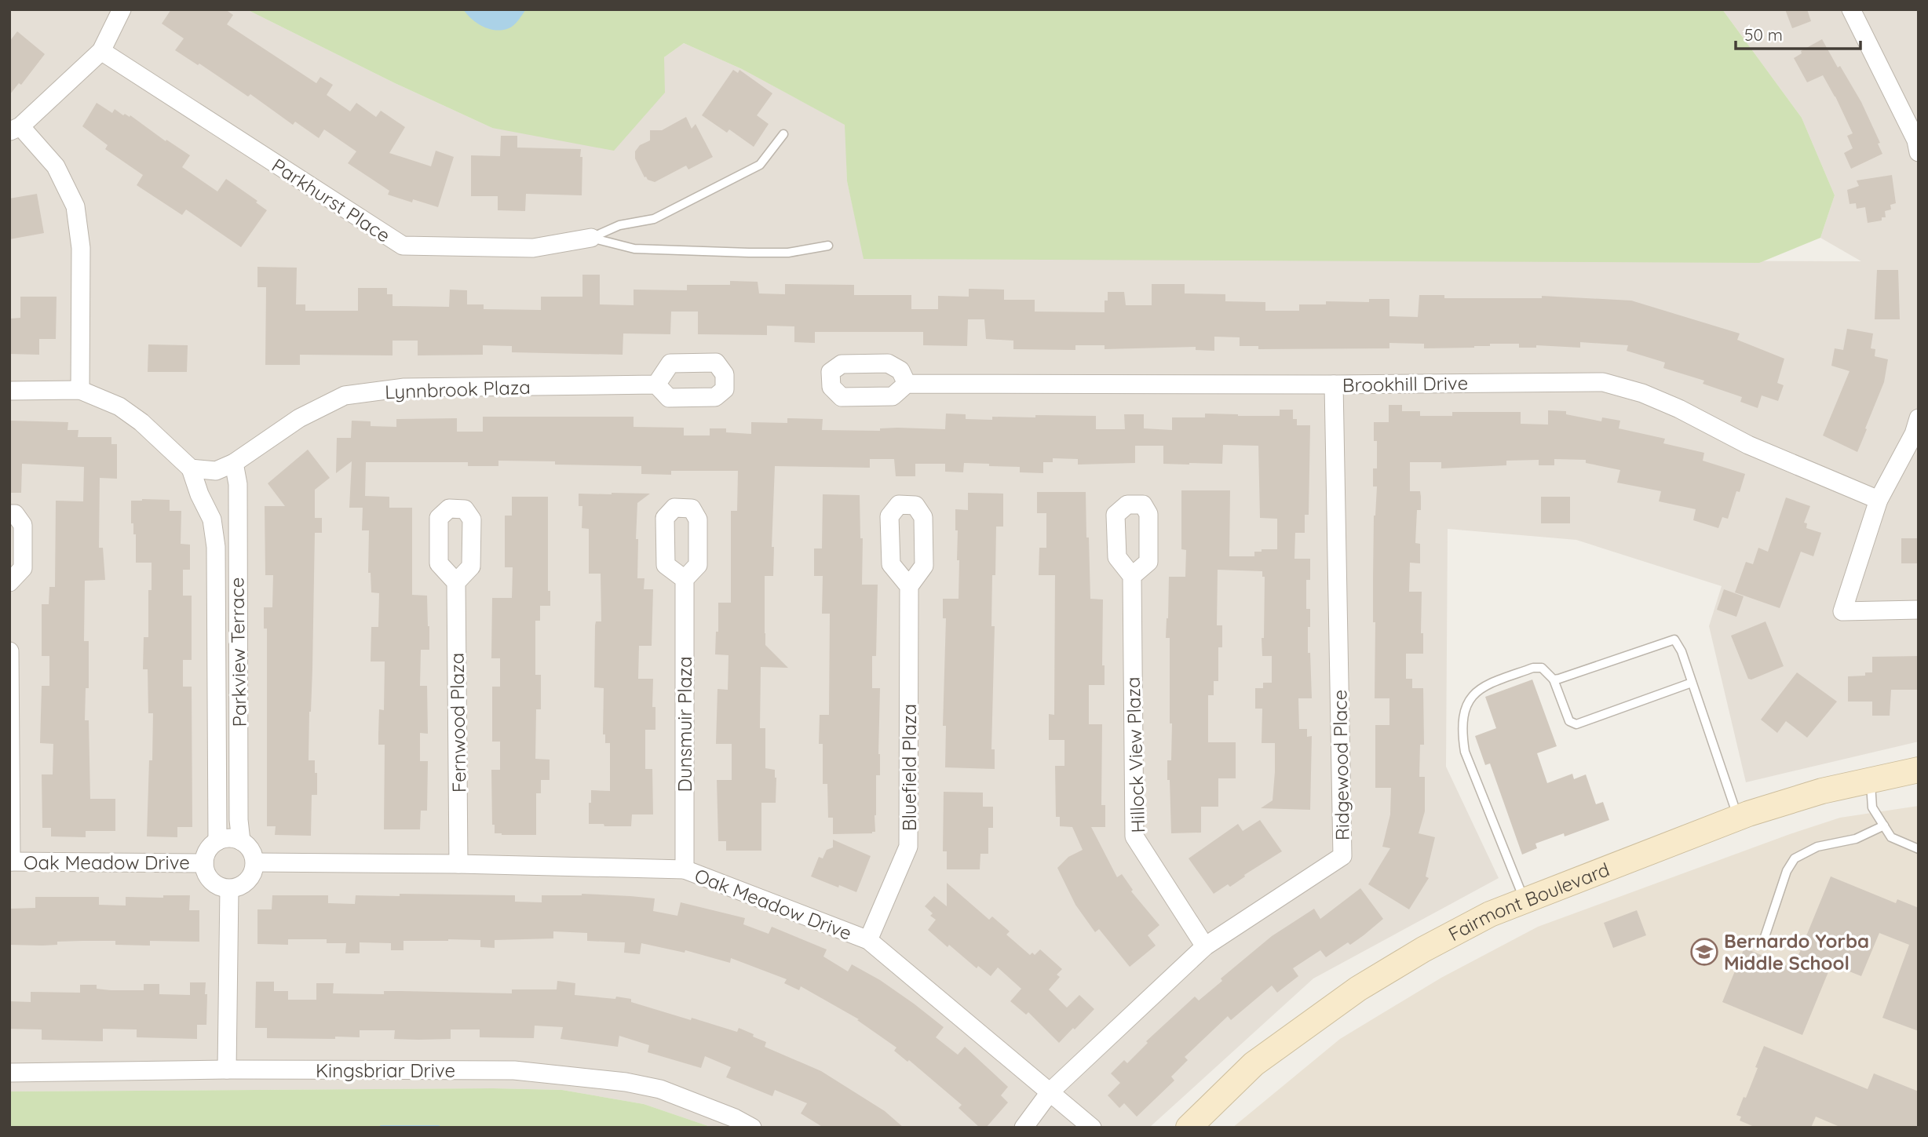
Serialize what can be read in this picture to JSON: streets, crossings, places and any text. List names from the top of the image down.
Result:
{
  "streets": {
    "main road": ["Fairmont Boulevard"],
    "street": [
      "Parkhurst Place",
      "Brookhill Drive",
      "Lynnbrook Plaza",
      "Parkview Terrace",
      "Fernwood Plaza",
      "Dunsmuir Plaza",
      "Hillock View Plaza",
      "Ridgewood Place",
      "Bluefield Plaza",
      "Oak Meadow Drive",
      "Kingsbriar Drive"
    ]
  },
  "crossings": [
    ["Brookhill Drive", "Ridgewood Place"],
    ["Lynnbrook Plaza", "Parkview Terrace"],
    ["Parkview Terrace", "Oak Meadow Drive"],
    ["Fernwood Plaza", "Oak Meadow Drive"],
    ["Dunsmuir Plaza", "Oak Meadow Drive"],
    ["Hillock View Plaza", "Ridgewood Place"],
    ["Ridgewood Place", "Oak Meadow Drive"],
    ["Bluefield Plaza", "Oak Meadow Drive"]
  ],
  "places": {
    "school or university": ["Bernardo Yorba Middle School"]
  },
  "scale_bar": "50 m"
}
